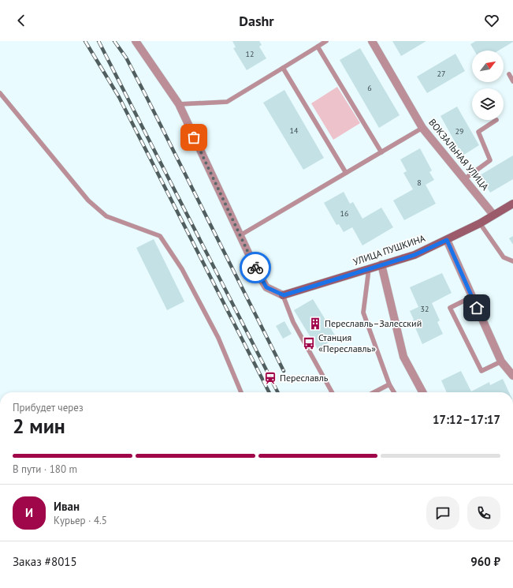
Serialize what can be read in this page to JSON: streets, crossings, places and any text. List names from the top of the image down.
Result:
{
  "streets": {
    "street": ["ВОКЗАЛЬНАЯ УЛИЦА", "УЛИЦА ПУШКИНА"]
  },
  "crossings": [
    ["ВОКЗАЛЬНАЯ УЛИЦА", "УЛИЦА ПУШКИНА"]
  ],
  "places": {
    "building": ["Переславль–Залесский"],
    "bus stop": ["Станция «Переславль»"],
    "station": ["Переславль"]
  },
  "house_numbers": [
    "12",
    "27",
    "6",
    "14",
    "29",
    "8",
    "16",
    "32"
  ],
  "north": "top right",
  "page": {
    "header": "Dashr",
    "heading": ["2 мин", "Прибудет через", "17:12–17:17"],
    "panel": [
      "Иван",
      "Курьер · 4.5",
      "Заказ #8015",
      "960 ₽"
    ],
    "bar": "В пути · 180 m",
    "round": "И"
  }
}
